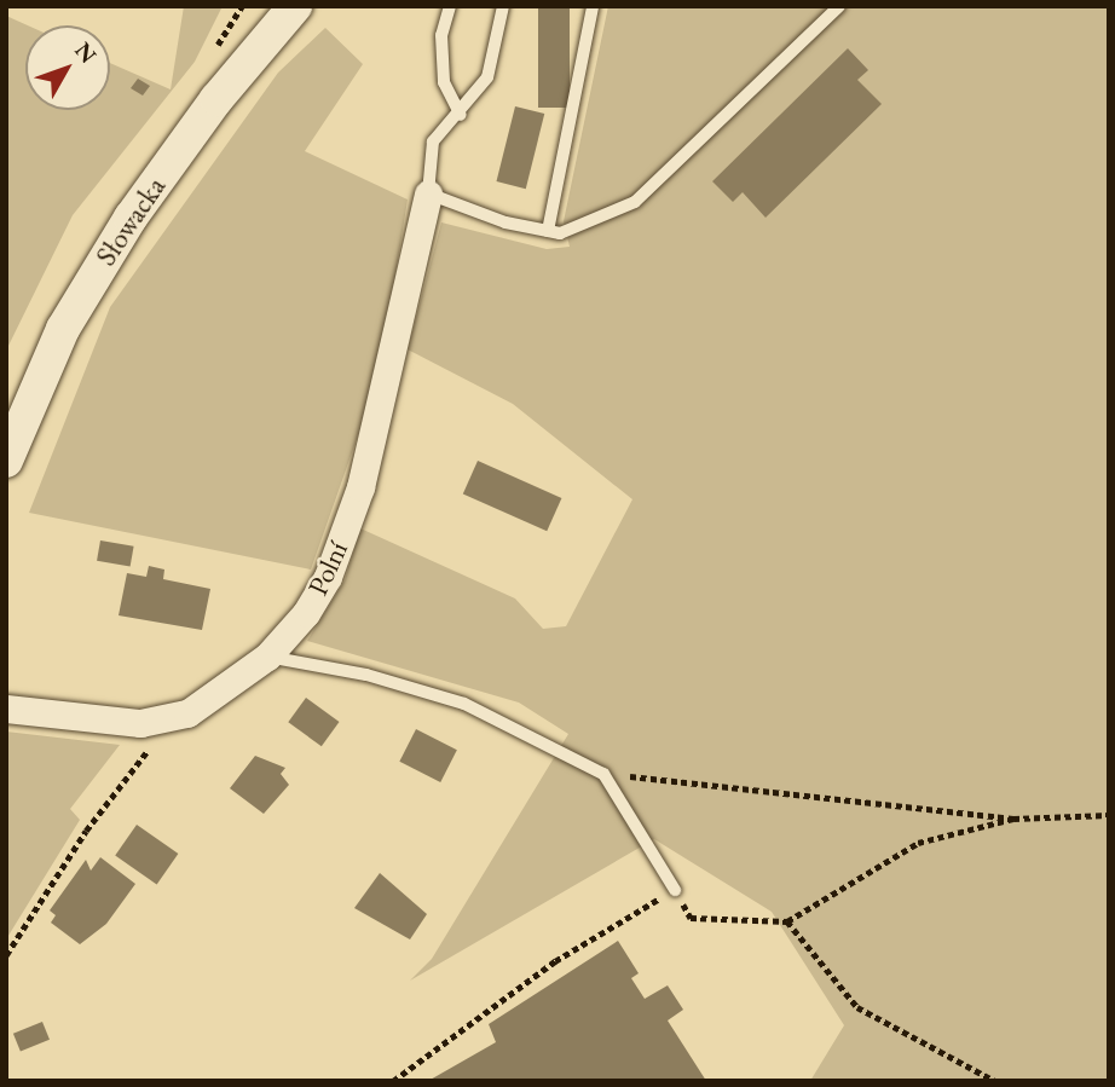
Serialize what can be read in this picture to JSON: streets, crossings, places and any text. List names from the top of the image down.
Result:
{
  "streets": {
    "street": ["Słowacka", "Polní"]
  },
  "north": "top right"
}
